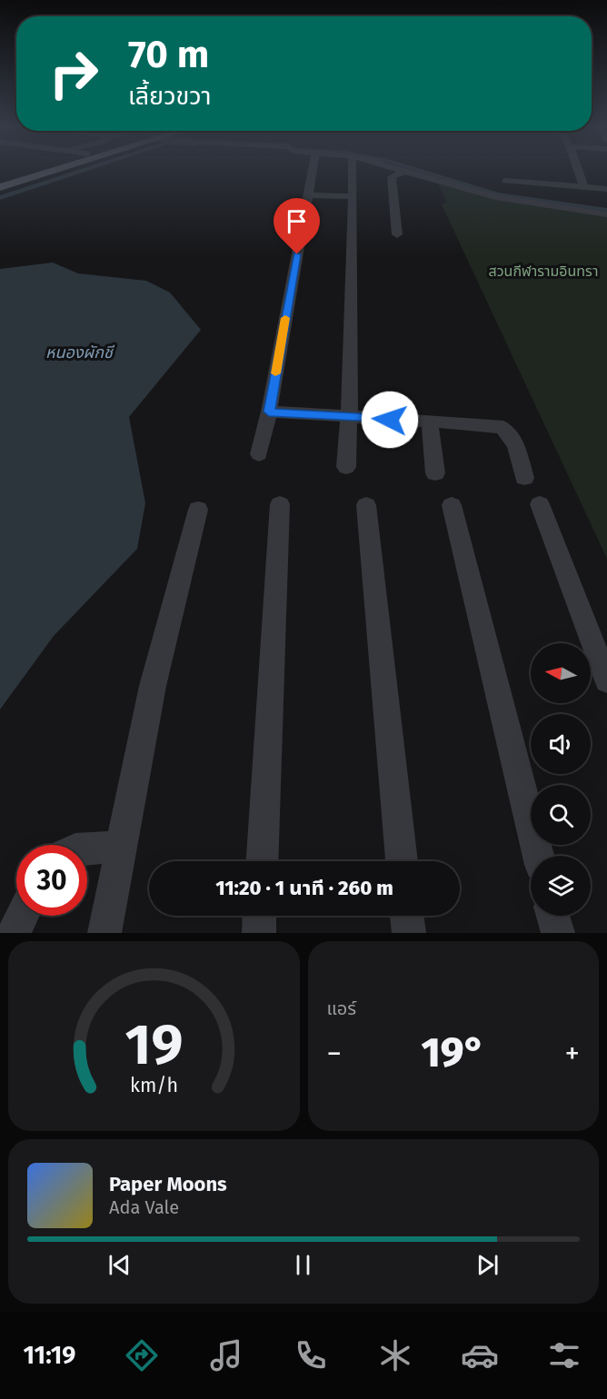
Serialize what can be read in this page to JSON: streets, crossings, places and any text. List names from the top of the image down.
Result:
{
  "water": ["หนองผักชี"],
  "parks": ["สวนกีฬารามอินทรา"],
  "north": "left",
  "page": {
    "turn": ["70 m", "เลี้ยวขวา"],
    "limit": "30",
    "trip": "11:20 · 1 นาที · 260 m",
    "tile": "แอร์",
    "heat": ["−", "19°", "+"],
    "song": ["Paper Moons", "Ada Vale"],
    "tabs": "11:19",
    "gauge": ["19", "km/h"]
  }
}
